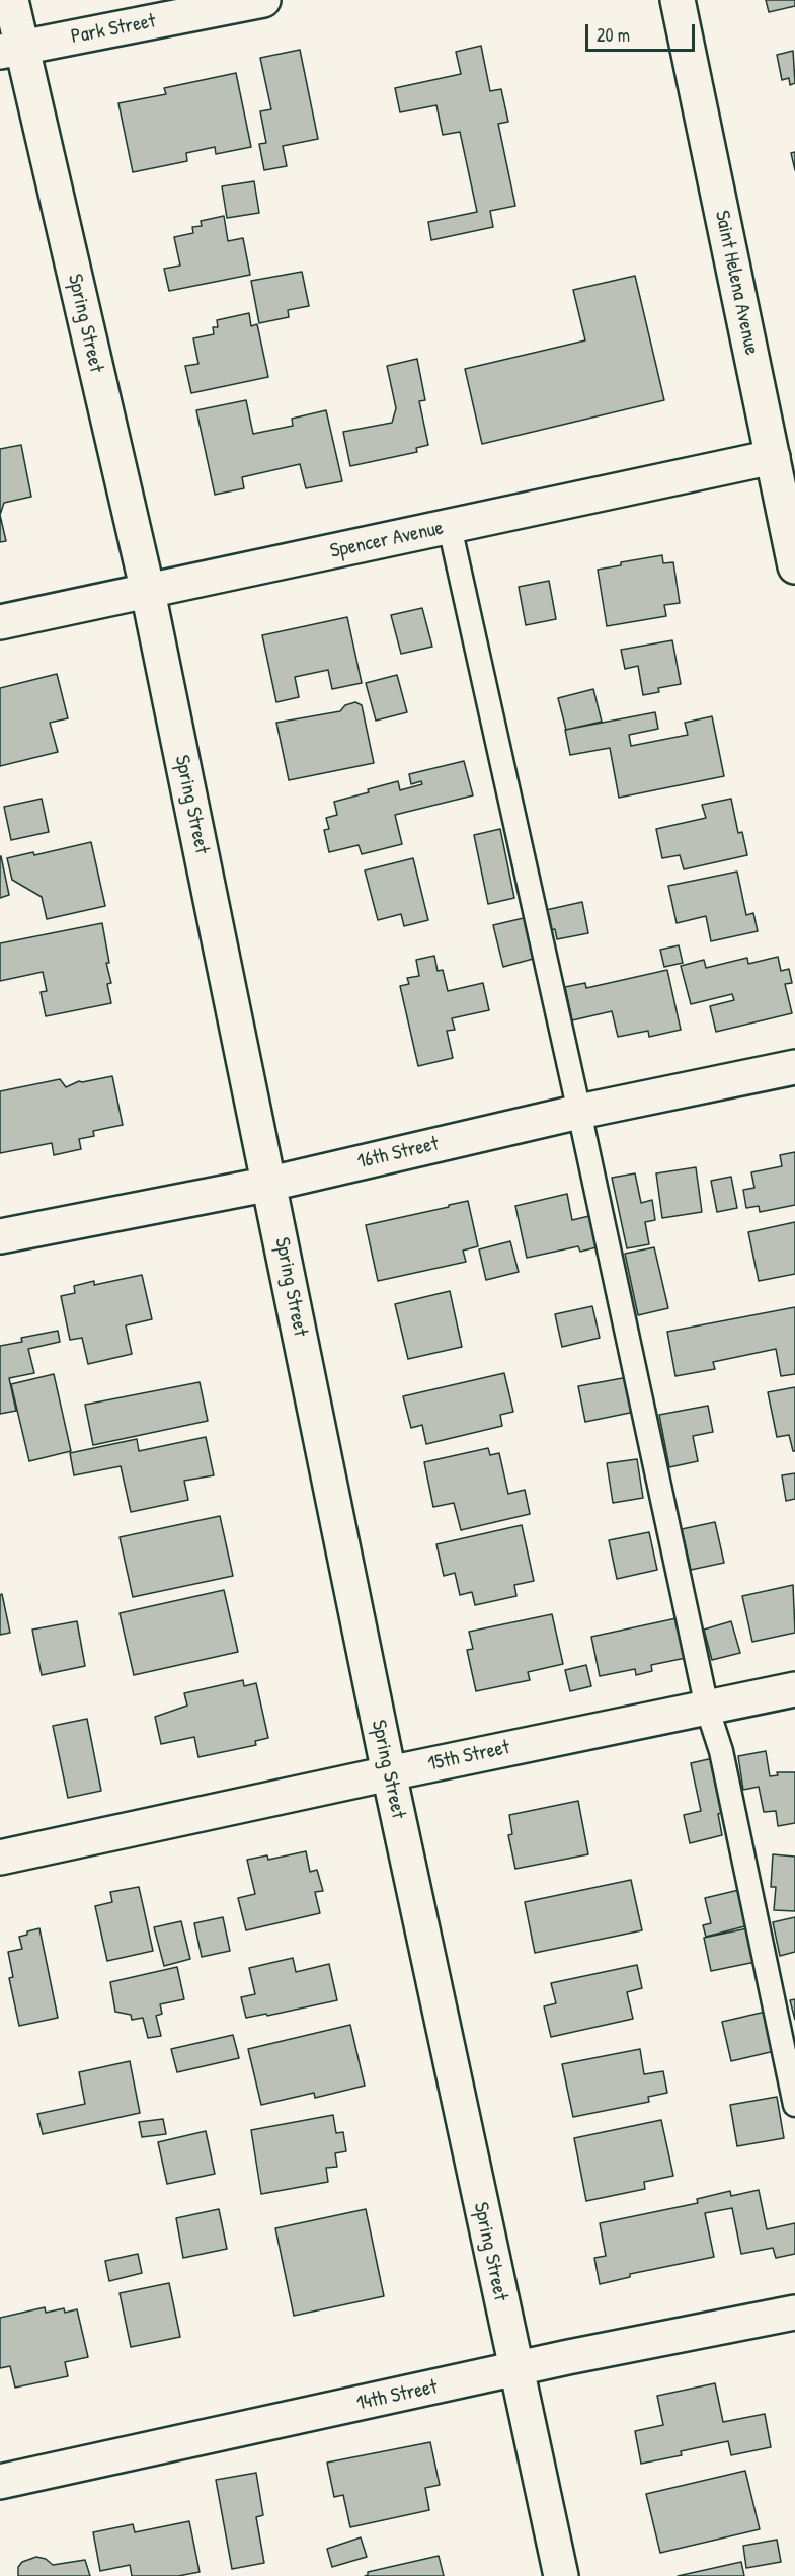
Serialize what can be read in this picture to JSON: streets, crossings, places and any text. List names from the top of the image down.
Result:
{
  "streets": {
    "street": [
      "Park Street",
      "Saint Helena Avenue",
      "Spring Street",
      "Spencer Avenue",
      "16th Street",
      "15th Street",
      "14th Street"
    ]
  },
  "crossings": [
    ["Park Street", "Spring Street"],
    ["Saint Helena Avenue", "Spencer Avenue"],
    ["Spring Street", "Spencer Avenue"],
    ["Spring Street", "16th Street"],
    ["Spring Street", "15th Street"],
    ["Spring Street", "14th Street"]
  ],
  "scale_bar": "20 m"
}
